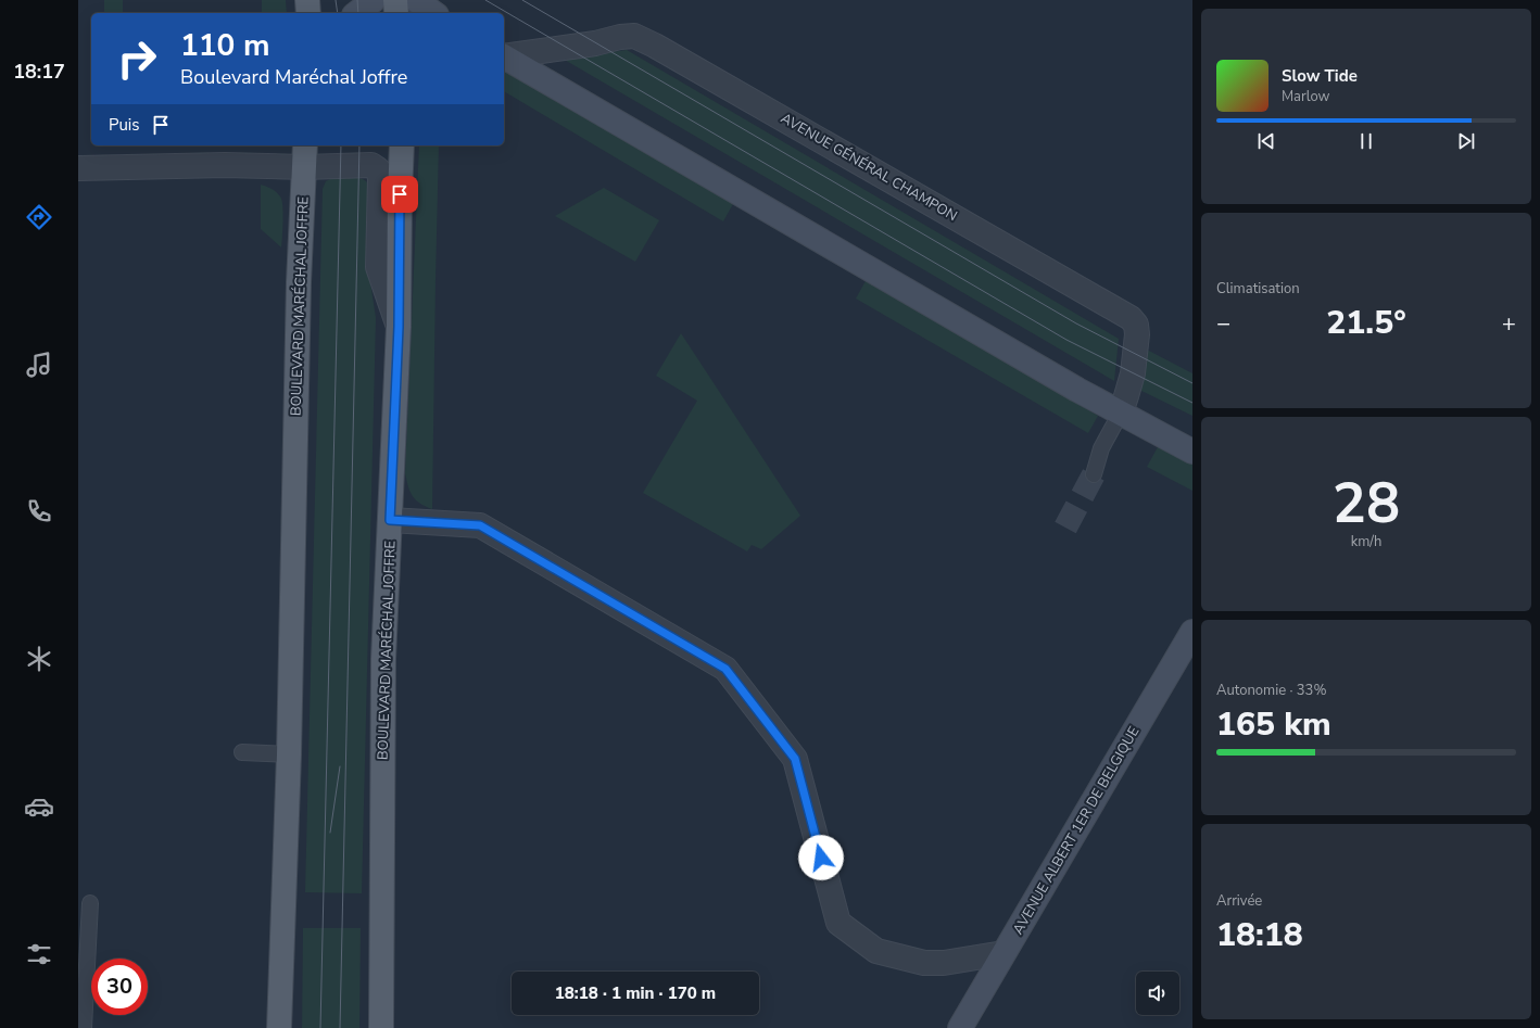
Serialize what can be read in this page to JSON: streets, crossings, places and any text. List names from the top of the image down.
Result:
{
  "streets": {
    "main road": ["AVENUE GÉNÉRAL CHAMPON", "BOULEVARD MARÉCHAL JOFFRE", "AVENUE ALBERT 1ER DE BELGIQUE"]
  },
  "page": {
    "tabs": "18:17",
    "turn": ["110 m", "Boulevard Maréchal Joffre"],
    "song": ["Slow Tide", "Marlow"],
    "then": "Puis",
    "tile": [
      "Climatisation",
      ["28", "km/h"],
      ["Autonomie · 33%", "165 km"],
      ["Arrivée", "18:18"]
    ],
    "heat": ["−", "21.5°", "+"],
    "limit": "30",
    "trip": "18:18 · 1 min · 170 m"
  }
}
